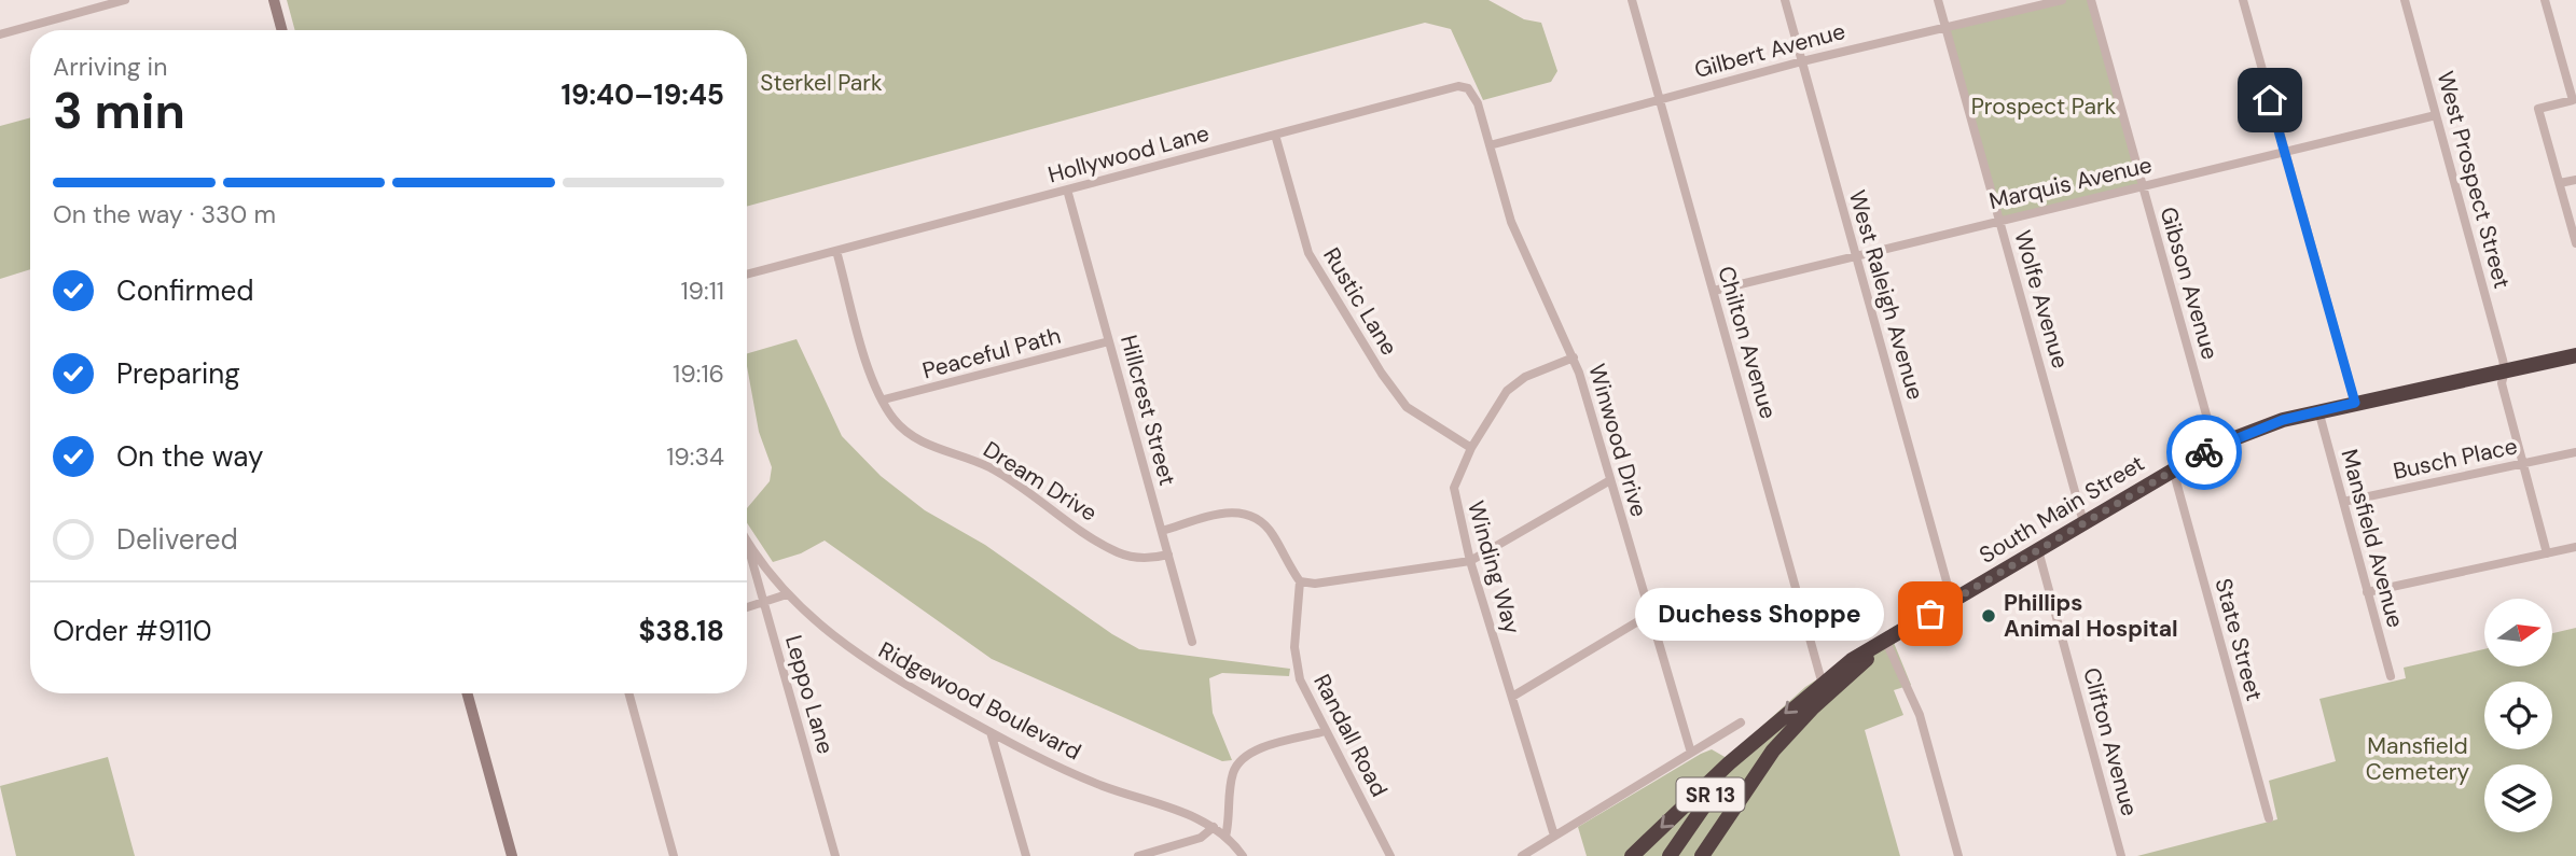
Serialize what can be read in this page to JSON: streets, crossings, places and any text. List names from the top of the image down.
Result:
{
  "streets": {
    "highway": ["South Main Street", "SR 13"],
    "street": [
      "Gilbert Avenue",
      "Hollywood Lane",
      "West Prospect Street",
      "Marquis Avenue",
      "Gibson Avenue",
      "West Raleigh Avenue",
      "Wolfe Avenue",
      "Rustic Lane",
      "Chilton Avenue",
      "Peaceful Path",
      "Hillcrest Street",
      "Winwood Drive",
      "Busch Place",
      "Dream Drive",
      "Mansfield Avenue",
      "Winding Way",
      "State Street",
      "Leppo Lane",
      "Ridgewood Boulevard",
      "Randall Road",
      "Clifton Avenue"
    ]
  },
  "crossings": [
    ["Gilbert Avenue", "Hollywood Lane"],
    ["Gilbert Avenue", "West Raleigh Avenue"],
    ["Gilbert Avenue", "Wolfe Avenue"],
    ["Gilbert Avenue", "Chilton Avenue"],
    ["Gilbert Avenue", "Winwood Drive"],
    ["Hollywood Lane", "Rustic Lane"],
    ["Hollywood Lane", "Hillcrest Street"],
    ["Hollywood Lane", "Winwood Drive"],
    ["Hollywood Lane", "Dream Drive"],
    ["West Prospect Street", "Marquis Avenue"],
    ["West Prospect Street", "Busch Place"],
    ["West Prospect Street", "South Main Street"],
    ["Marquis Avenue", "Gibson Avenue"],
    ["Marquis Avenue", "West Raleigh Avenue"],
    ["Marquis Avenue", "Wolfe Avenue"],
    ["Marquis Avenue", "Chilton Avenue"],
    ["Gibson Avenue", "South Main Street"],
    ["West Raleigh Avenue", "South Main Street"],
    ["Wolfe Avenue", "South Main Street"],
    ["Rustic Lane", "Winding Way"],
    ["Chilton Avenue", "South Main Street"],
    ["Peaceful Path", "Hillcrest Street"],
    ["Peaceful Path", "Dream Drive"],
    ["Hillcrest Street", "Dream Drive"],
    ["Winwood Drive", "Winding Way"],
    ["Busch Place", "Mansfield Avenue"],
    ["South Main Street", "Mansfield Avenue"],
    ["South Main Street", "State Street"],
    ["South Main Street", "Clifton Avenue"],
    ["South Main Street", "SR 13"],
    ["Leppo Lane", "Ridgewood Boulevard"]
  ],
  "parks": ["Sterkel Park", "Prospect Park", "Mansfield Cemetery"],
  "places": ["Duchess Shoppe", "Phillips Animal Hospital"],
  "north": "right",
  "page": {
    "heading": ["3 min", "Arriving in", "19:40–19:45"],
    "panel": ["Order #9110", "$38.18"],
    "bar": "On the way · 330 m",
    "list": [
      ["Confirmed", "19:11"],
      ["Preparing", "19:16"],
      ["On the way", "19:34"],
      "Delivered"
    ],
    "bubble": "Duchess Shoppe"
  }
}
